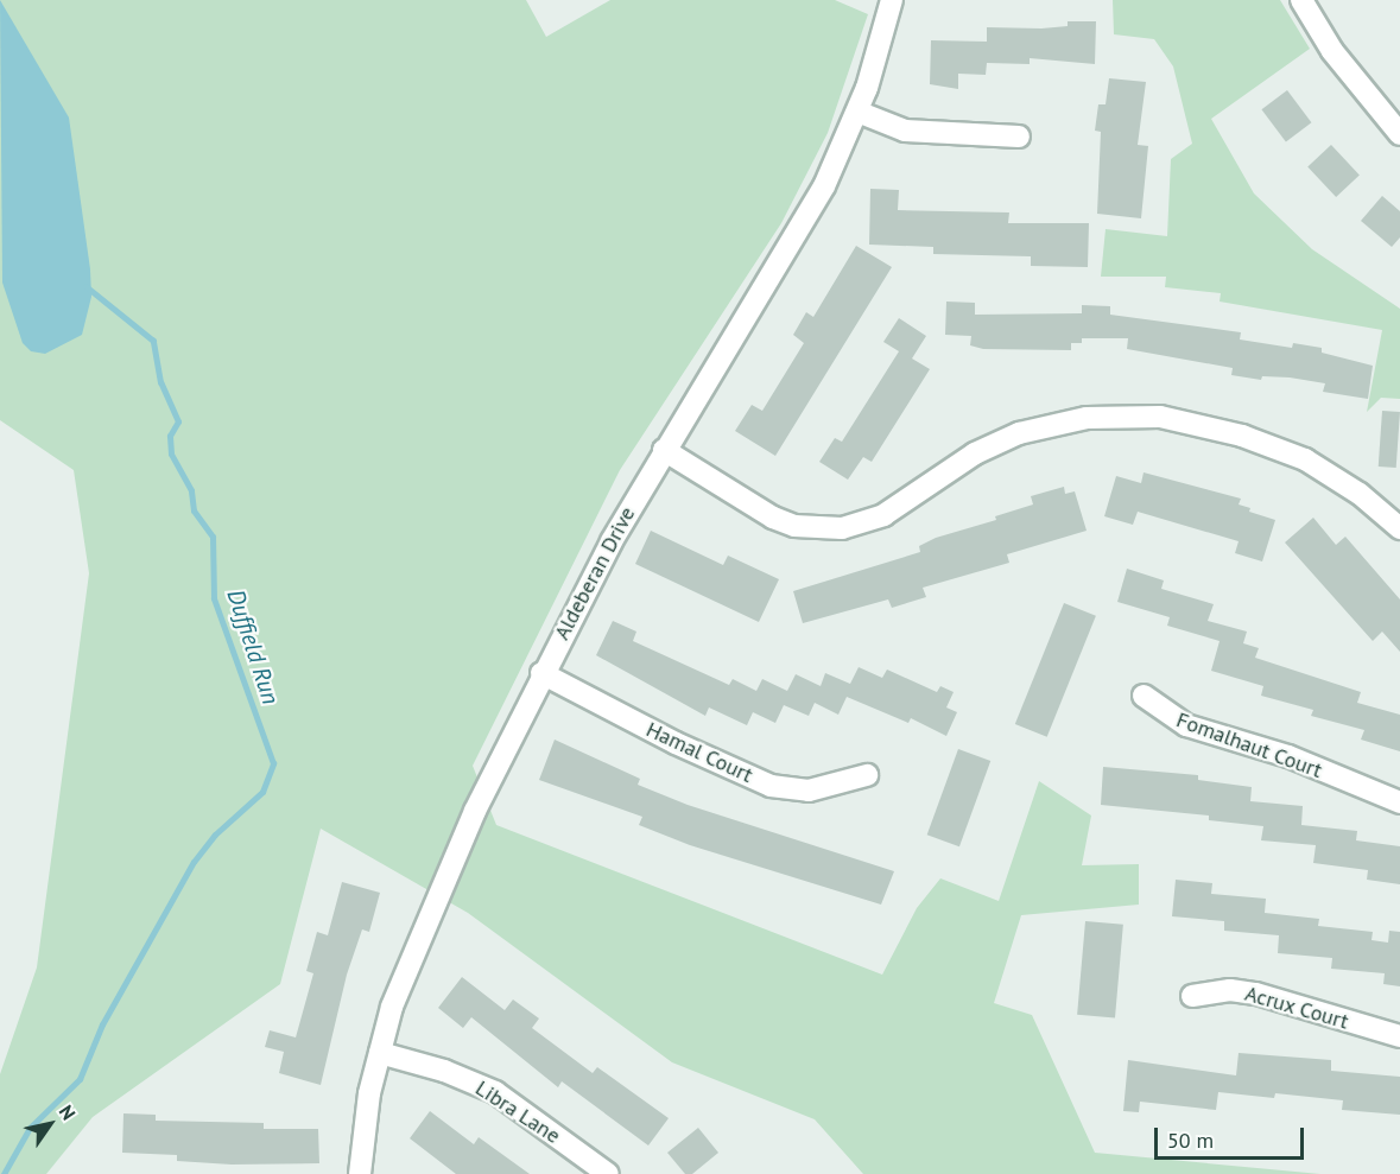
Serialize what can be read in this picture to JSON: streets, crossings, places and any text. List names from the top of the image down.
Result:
{
  "streets": {
    "street": [
      "Aldeberan Drive",
      "Fomalhaut Court",
      "Hamal Court",
      "Acrux Court",
      "Libra Lane"
    ]
  },
  "crossings": [
    ["Aldeberan Drive", "Hamal Court"],
    ["Aldeberan Drive", "Libra Lane"]
  ],
  "water": ["Duffield Run"],
  "scale_bar": "50 m",
  "north": "top right"
}
